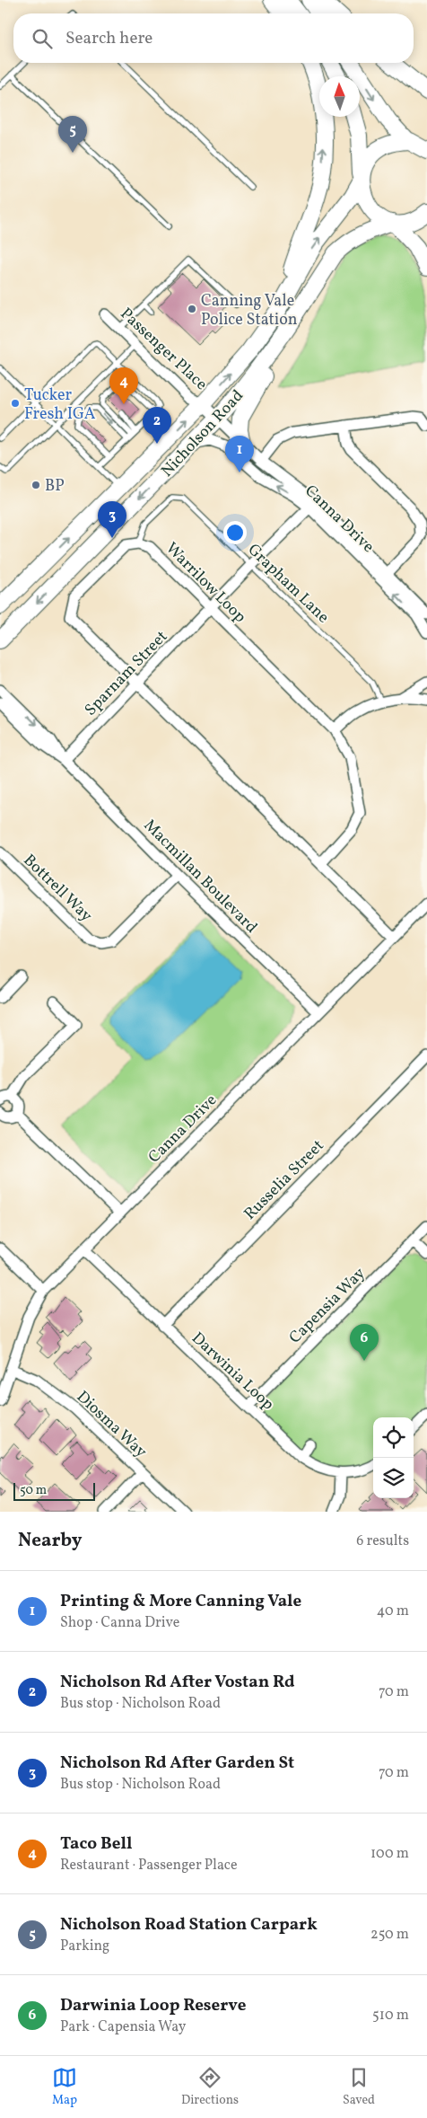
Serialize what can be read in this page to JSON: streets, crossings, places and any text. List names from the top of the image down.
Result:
{
  "streets": {
    "main road": ["Nicholson Road"],
    "street": [
      "Passenger Place",
      "Canna Drive",
      "Warrilow Loop",
      "Sparnam Street",
      "Macmillan Boulevard",
      "Bottrell Way",
      "Russelia Street",
      "Capensia Way",
      "Darwinia Loop",
      "Diosma Way"
    ],
    "lane": ["Grapham Lane"]
  },
  "crossings": [
    ["Passenger Place", "Nicholson Road"],
    ["Passenger Place", "Canna Drive"],
    ["Nicholson Road", "Canna Drive"],
    ["Canna Drive", "Sparnam Street"],
    ["Canna Drive", "Macmillan Boulevard"],
    ["Canna Drive", "Darwinia Loop"],
    ["Canna Drive", "Diosma Way"],
    ["Warrilow Loop", "Grapham Lane"],
    ["Warrilow Loop", "Sparnam Street"],
    ["Grapham Lane", "Sparnam Street"],
    ["Sparnam Street", "Macmillan Boulevard"],
    ["Macmillan Boulevard", "Bottrell Way"],
    ["Russelia Street", "Darwinia Loop"],
    ["Capensia Way", "Darwinia Loop"]
  ],
  "places": ["Canning Vale Police Station", "Tucker Fresh IGA", "BP"],
  "scale_bar": "50 m",
  "north": "top",
  "page": {
    "search": "Search here",
    "pins": [
      "5",
      "4",
      "2",
      "1",
      "3",
      "6"
    ],
    "scale": "50 m",
    "heading": ["Nearby", "6 results"],
    "list": [
      {
        "mark": "1",
        "name": "Printing & More Canning Vale",
        "note": "Shop · Canna Drive",
        "value": "40 m"
      },
      {
        "mark": "2",
        "name": "Nicholson Rd After Vostan Rd",
        "note": "Bus stop · Nicholson Road",
        "value": "70 m"
      },
      {
        "mark": "3",
        "name": "Nicholson Rd After Garden St",
        "note": "Bus stop · Nicholson Road",
        "value": "70 m"
      },
      {
        "mark": "4",
        "name": "Taco Bell",
        "note": "Restaurant · Passenger Place",
        "value": "100 m"
      },
      {
        "mark": "5",
        "name": "Nicholson Road Station Carpark",
        "note": "Parking",
        "value": "250 m"
      },
      {
        "mark": "6",
        "name": "Darwinia Loop Reserve",
        "note": "Park · Capensia Way",
        "value": "510 m"
      }
    ],
    "nav": ["Map", "Directions", "Saved"]
  }
}
